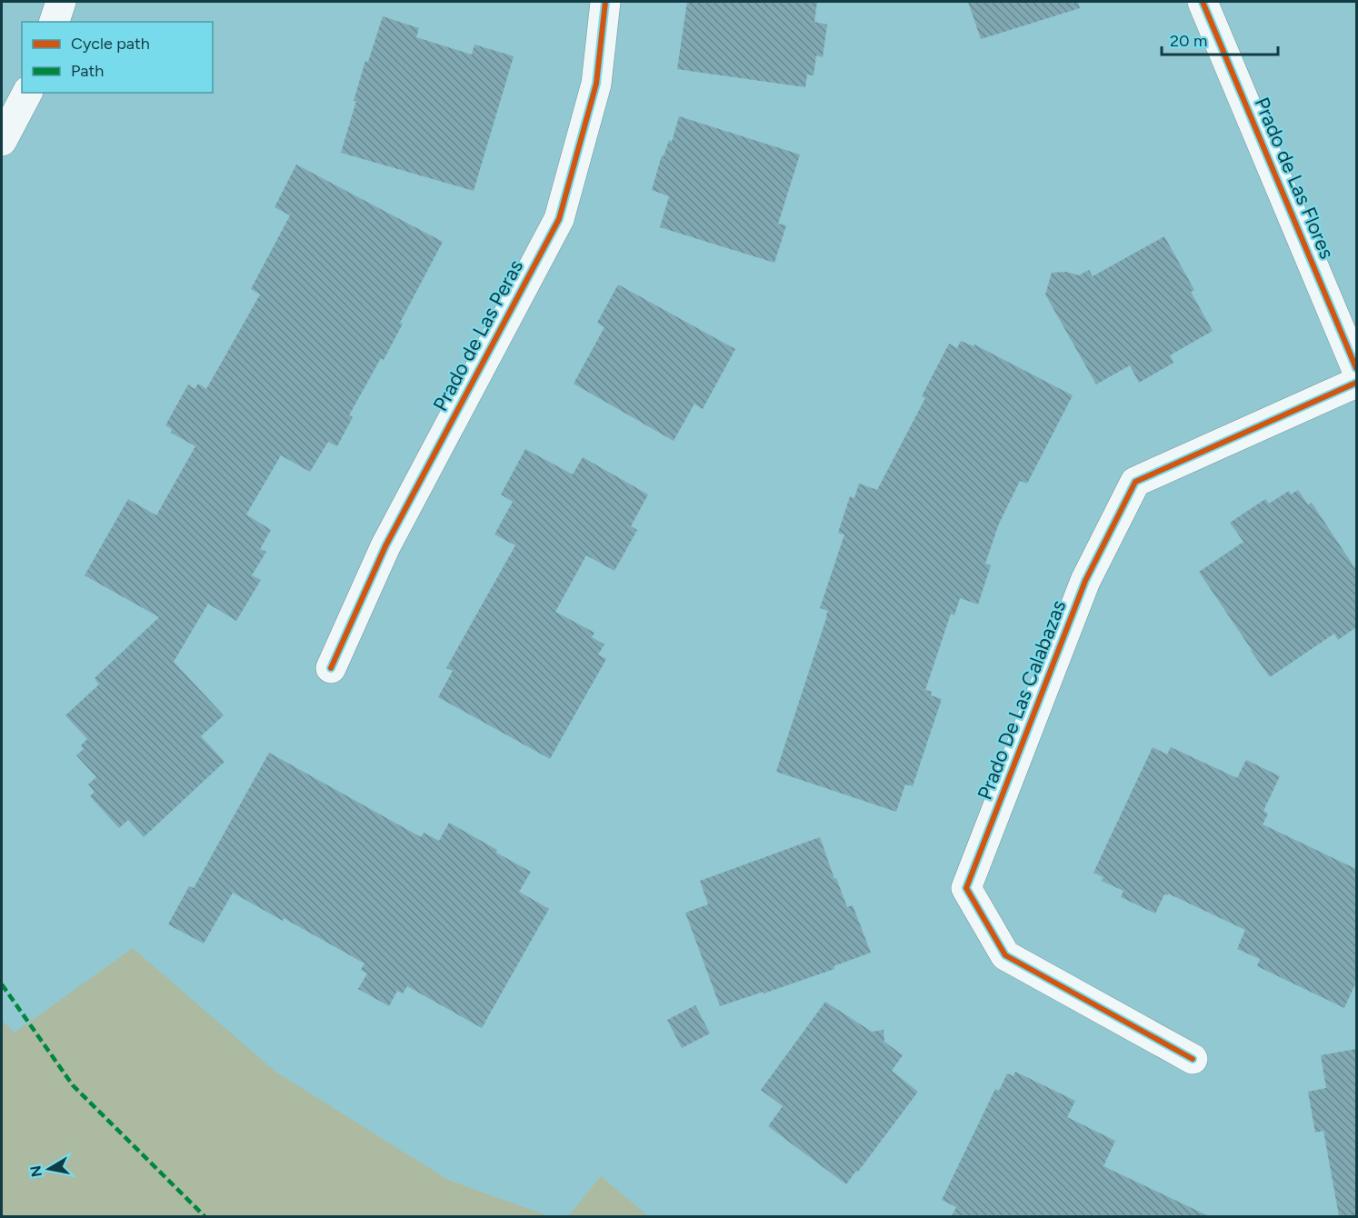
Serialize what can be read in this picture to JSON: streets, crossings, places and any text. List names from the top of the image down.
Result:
{
  "streets": {
    "street": ["Prado de Las Flores", "Prado de Las Peras", "Prado De Las Calabazas"]
  },
  "legend": ["Cycle path", "Path"],
  "scale_bar": "20 m",
  "north": "left"
}
